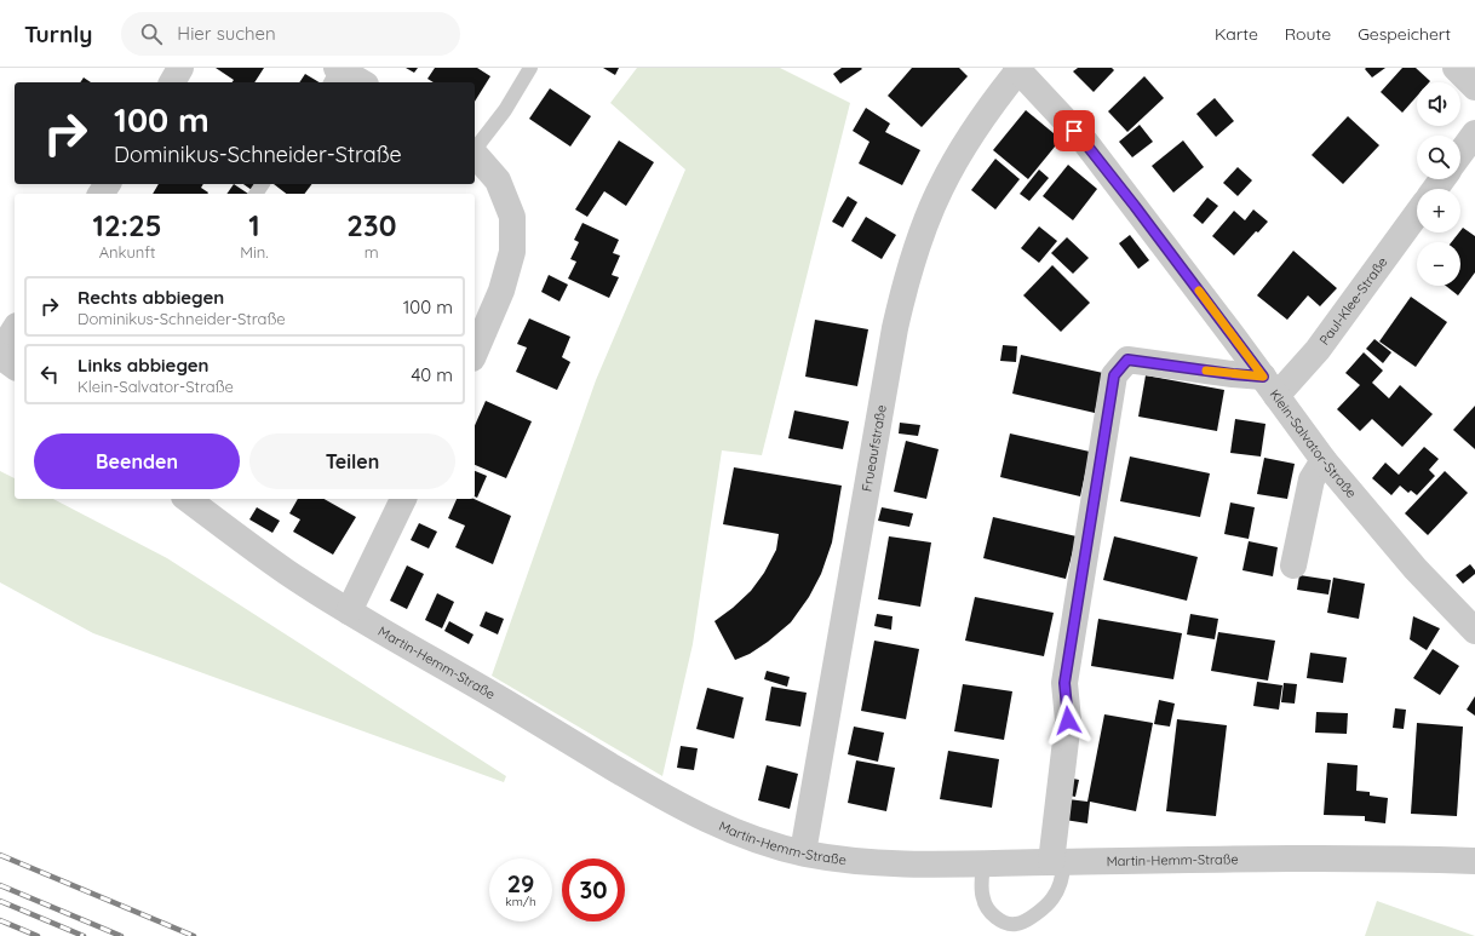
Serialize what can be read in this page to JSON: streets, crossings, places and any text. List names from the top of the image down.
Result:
{
  "streets": {
    "street": [
      "Paul-Klee-Straße",
      "Klein-Salvator-Straße",
      "Frueaufstraße",
      "Martin-Hemm-Straße"
    ]
  },
  "crossings": [
    ["Paul-Klee-Straße", "Klein-Salvator-Straße"],
    ["Klein-Salvator-Straße", "Frueaufstraße"],
    ["Frueaufstraße", "Martin-Hemm-Straße"]
  ],
  "page": {
    "header": "Turnly",
    "search": "Hier suchen",
    "nav": ["Karte", "Route", "Gespeichert"],
    "map_buttons": ["+", "−"],
    "turn": ["100 m", "Dominikus-Schneider-Straße"],
    "eta": [
      "12:25",
      "Ankunft",
      "1",
      "Min.",
      "230",
      "m"
    ],
    "list": [
      {
        "name": "Rechts abbiegen",
        "note": "Dominikus-Schneider-Straße",
        "value": "100 m"
      },
      {
        "name": "Links abbiegen",
        "note": "Klein-Salvator-Straße",
        "value": "40 m"
      }
    ],
    "buttons": ["Beenden", "Teilen"],
    "speed": "29 km/h",
    "limit": "30"
  }
}
